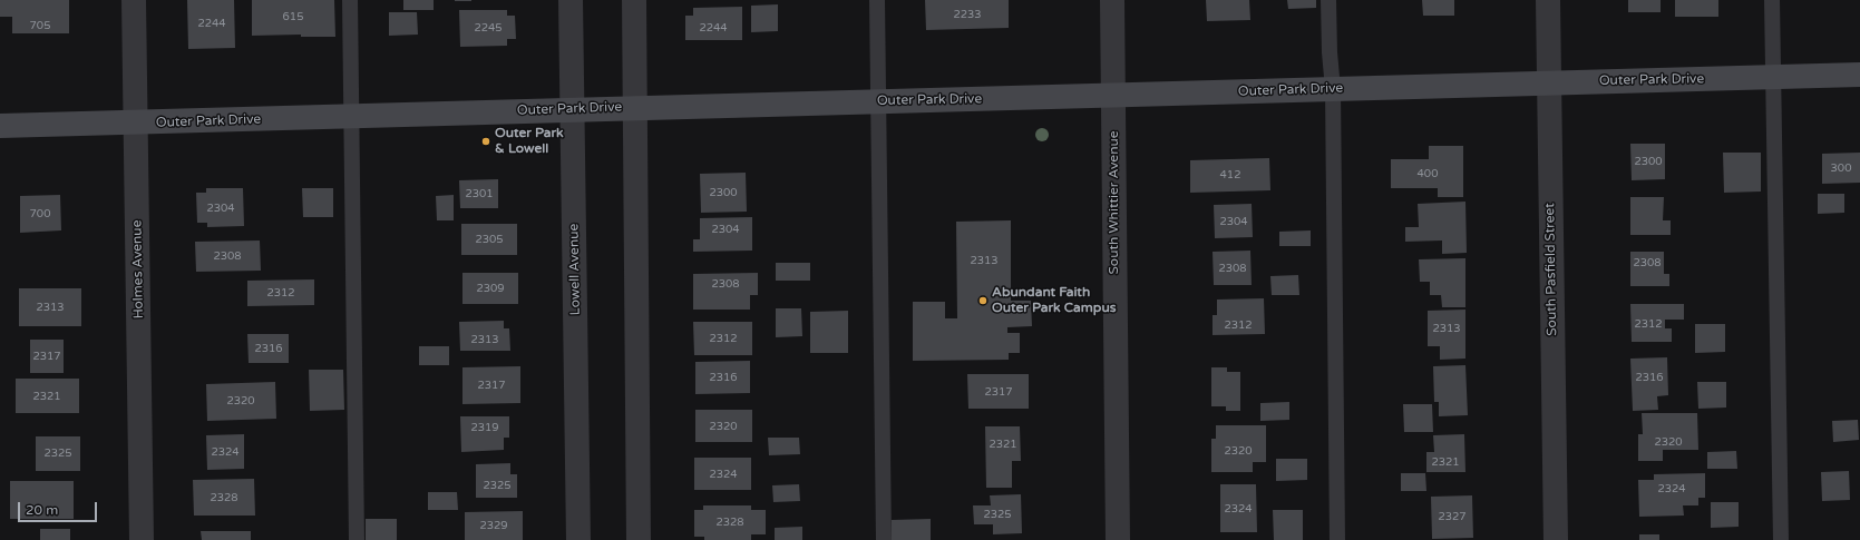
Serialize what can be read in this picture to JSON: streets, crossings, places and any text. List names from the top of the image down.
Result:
{
  "streets": {
    "street": [
      "Outer Park Drive",
      "South Whittier Avenue",
      "Holmes Avenue",
      "Lowell Avenue",
      "South Pasfield Street"
    ]
  },
  "crossings": [
    ["Outer Park Drive", "South Whittier Avenue"],
    ["Outer Park Drive", "Holmes Avenue"],
    ["Outer Park Drive", "Lowell Avenue"],
    ["Outer Park Drive", "South Pasfield Street"]
  ],
  "places": ["Outer Park & Lowell", "Abundant Faith Outer Park Campus"],
  "house_numbers": [
    "2233",
    "615",
    "2244",
    "705",
    "2245",
    "2244",
    "2300",
    "300",
    "400",
    "412",
    "2300",
    "2301",
    "2304",
    "700",
    "2304",
    "2304",
    "2305",
    "2308",
    "2313",
    "2308",
    "2308",
    "2308",
    "2309",
    "2312",
    "2313",
    "2312",
    "2312",
    "2313",
    "2312",
    "2313",
    "2316",
    "2317",
    "2316",
    "2316",
    "2317",
    "2317",
    "2321",
    "2320",
    "2320",
    "2319",
    "2320",
    "2321",
    "2320",
    "2324",
    "2325",
    "2321",
    "2324",
    "2325",
    "2324",
    "2328",
    "2324",
    "2325",
    "2327",
    "2328",
    "2329"
  ],
  "scale_bar": "20 m"
}
